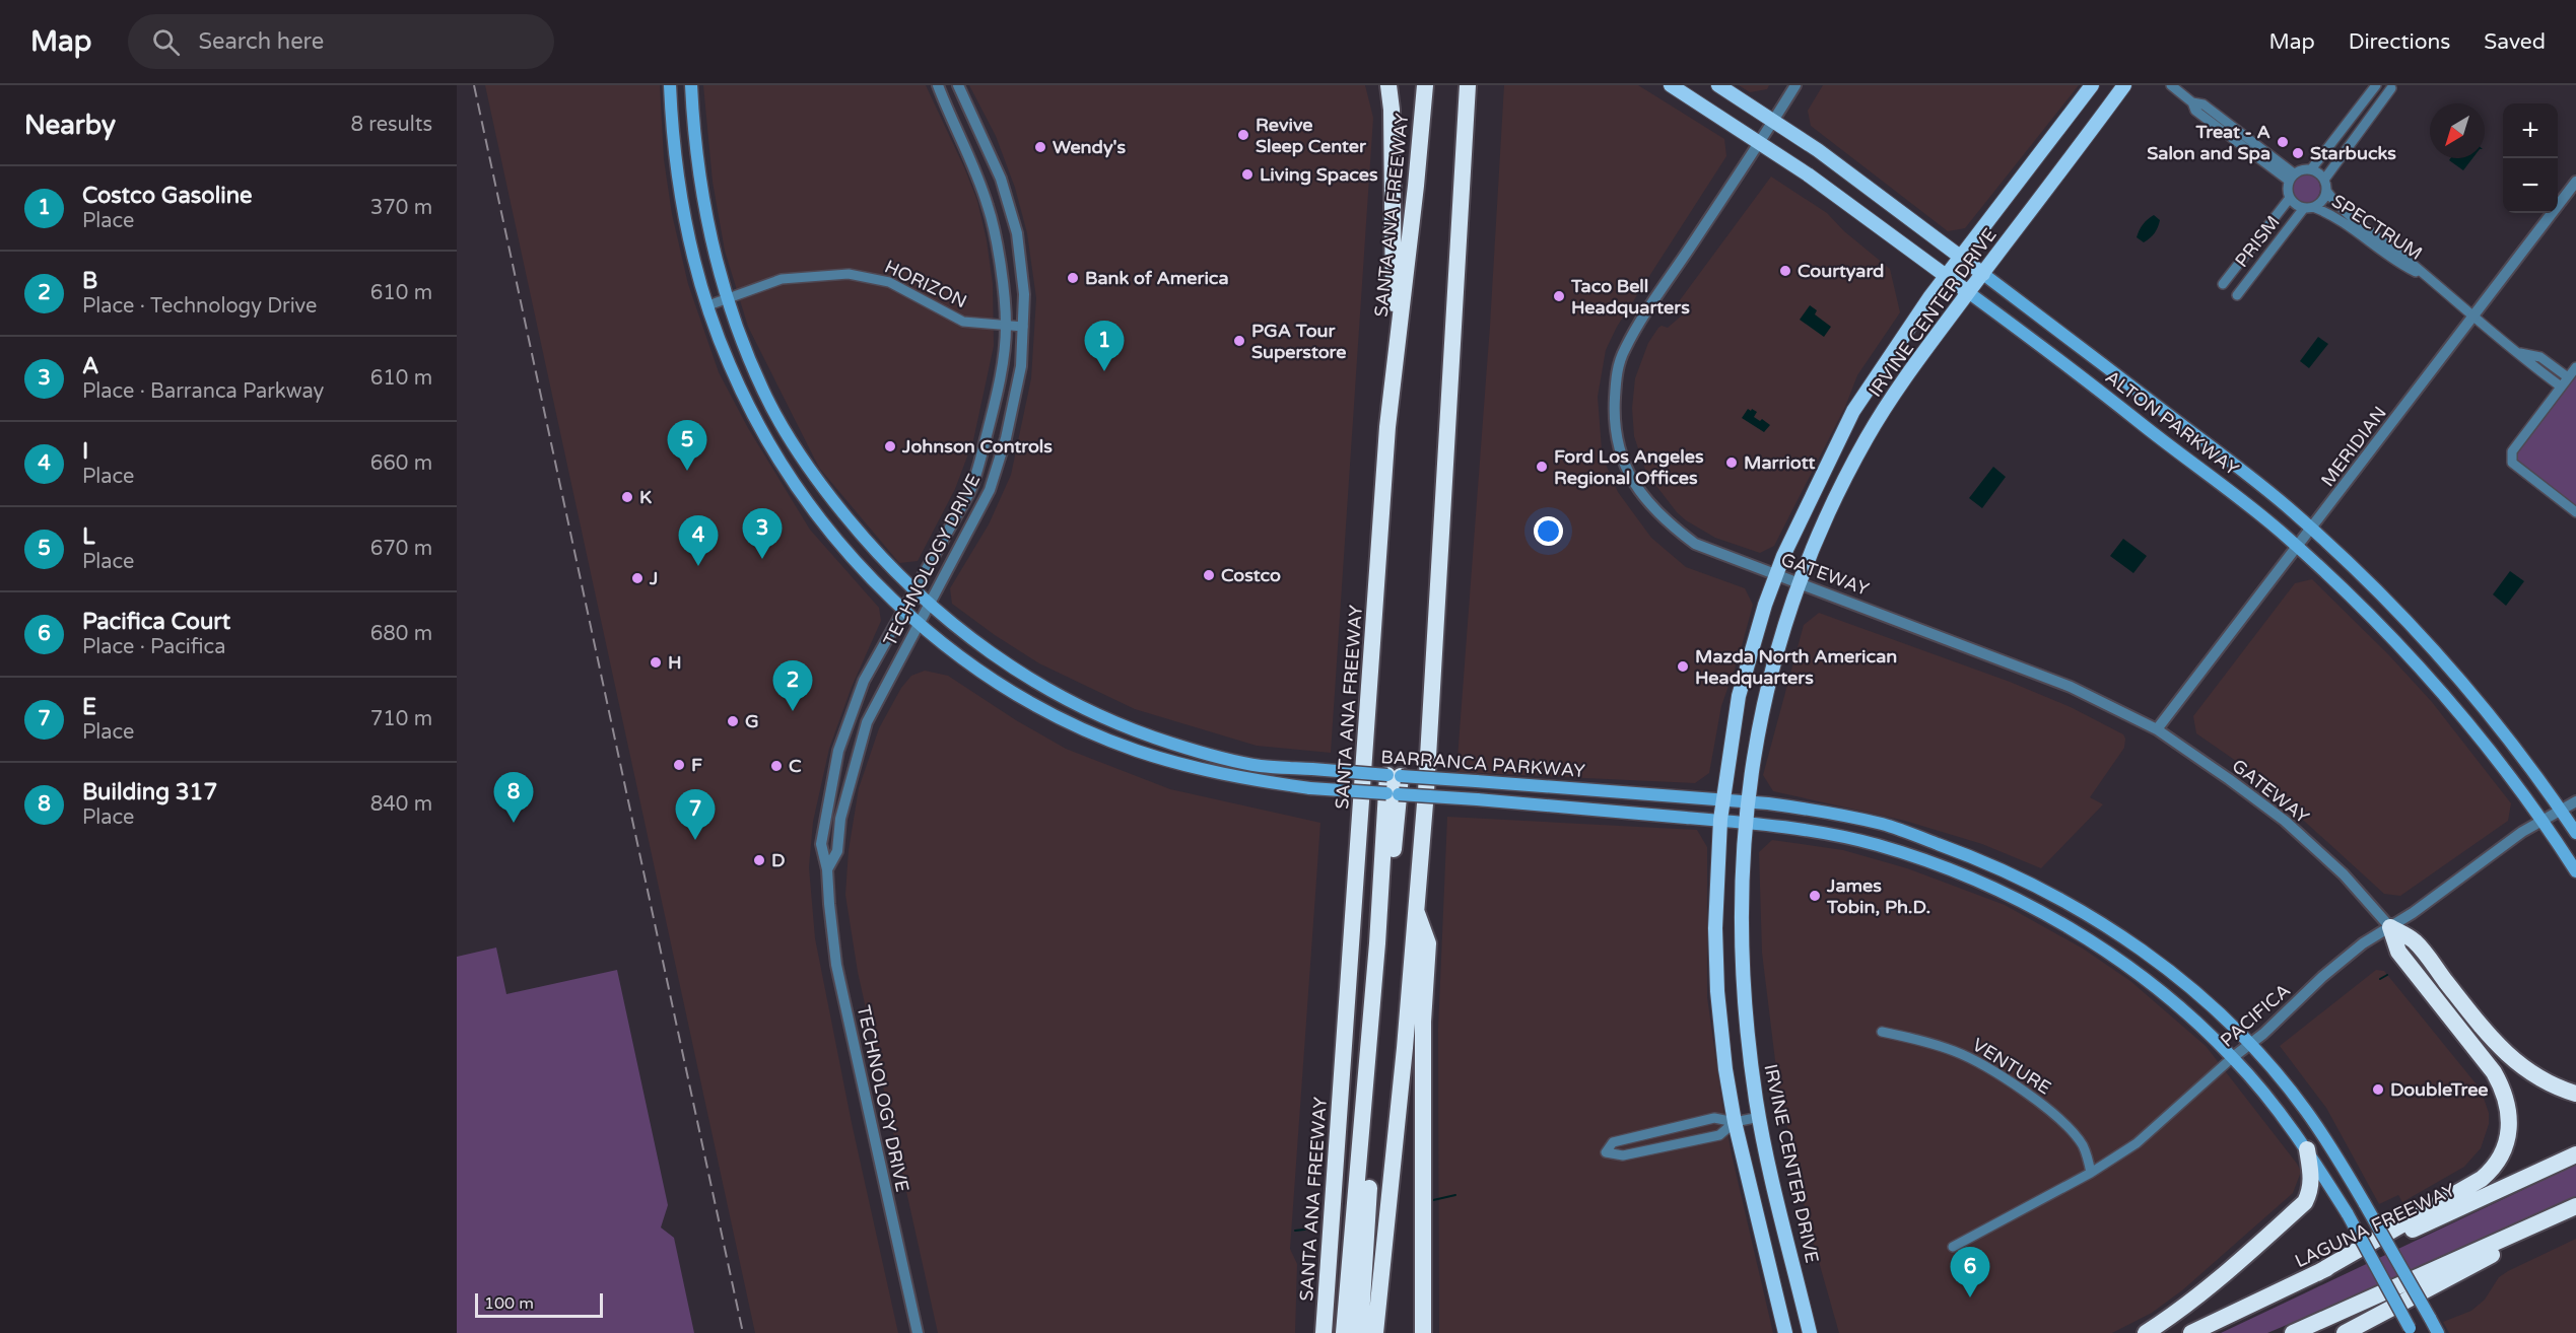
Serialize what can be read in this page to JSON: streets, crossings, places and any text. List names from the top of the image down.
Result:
{
  "streets": {
    "highway": ["SANTA ANA FREEWAY", "LAGUNA FREEWAY"],
    "main road": ["IRVINE CENTER DRIVE", "ALTON PARKWAY", "BARRANCA PARKWAY"],
    "street": [
      "SPECTRUM",
      "PRISM",
      "HORIZON",
      "MERIDIAN",
      "TECHNOLOGY DRIVE",
      "GATEWAY",
      "PACIFICA",
      "VENTURE"
    ]
  },
  "crossings": [
    ["SPECTRUM", "PRISM"],
    ["SPECTRUM", "MERIDIAN"],
    ["HORIZON", "TECHNOLOGY DRIVE"],
    ["HORIZON", "BARRANCA PARKWAY"],
    ["IRVINE CENTER DRIVE", "ALTON PARKWAY"],
    ["IRVINE CENTER DRIVE", "GATEWAY"],
    ["IRVINE CENTER DRIVE", "BARRANCA PARKWAY"],
    ["ALTON PARKWAY", "MERIDIAN"],
    ["ALTON PARKWAY", "GATEWAY"],
    ["ALTON PARKWAY", "PACIFICA"],
    ["MERIDIAN", "GATEWAY"],
    ["TECHNOLOGY DRIVE", "BARRANCA PARKWAY"],
    ["GATEWAY", "PACIFICA"],
    ["BARRANCA PARKWAY", "PACIFICA"],
    ["PACIFICA", "VENTURE"]
  ],
  "places": [
    "Revive Sleep Center",
    "Treat - A Salon and Spa",
    "Wendy's",
    "Starbucks",
    "Living Spaces",
    "Courtyard",
    "Bank of America",
    "Taco Bell Headquarters",
    "PGA Tour Superstore",
    "Johnson Controls",
    "Marriott",
    "Ford Los Angeles Regional Offices",
    "K",
    "Costco",
    "J",
    "H",
    "Mazda North American Headquarters",
    "G",
    "F",
    "C",
    "D",
    "James Tobin, Ph.D.",
    "DoubleTree"
  ],
  "scale_bar": "100 m",
  "north": "bottom left",
  "page": {
    "header": "Map",
    "search": "Search here",
    "nav": ["Map", "Directions", "Saved"],
    "heading": ["Nearby", "8 results"],
    "map_buttons": ["+", "−"],
    "list": [
      {
        "mark": "1",
        "name": "Costco Gasoline",
        "note": "Place",
        "value": "370 m"
      },
      {
        "mark": "2",
        "name": "B",
        "note": "Place · Technology Drive",
        "value": "610 m"
      },
      {
        "mark": "3",
        "name": "A",
        "note": "Place · Barranca Parkway",
        "value": "610 m"
      },
      {
        "mark": "4",
        "name": "I",
        "note": "Place",
        "value": "660 m"
      },
      {
        "mark": "5",
        "name": "L",
        "note": "Place",
        "value": "670 m"
      },
      {
        "mark": "6",
        "name": "Pacifica Court",
        "note": "Place · Pacifica",
        "value": "680 m"
      },
      {
        "mark": "7",
        "name": "E",
        "note": "Place",
        "value": "710 m"
      },
      {
        "mark": "8",
        "name": "Building 317",
        "note": "Place",
        "value": "840 m"
      }
    ],
    "pins": [
      "1",
      "5",
      "3",
      "4",
      "2",
      "8",
      "7",
      "6"
    ],
    "scale": "100 m"
  }
}
